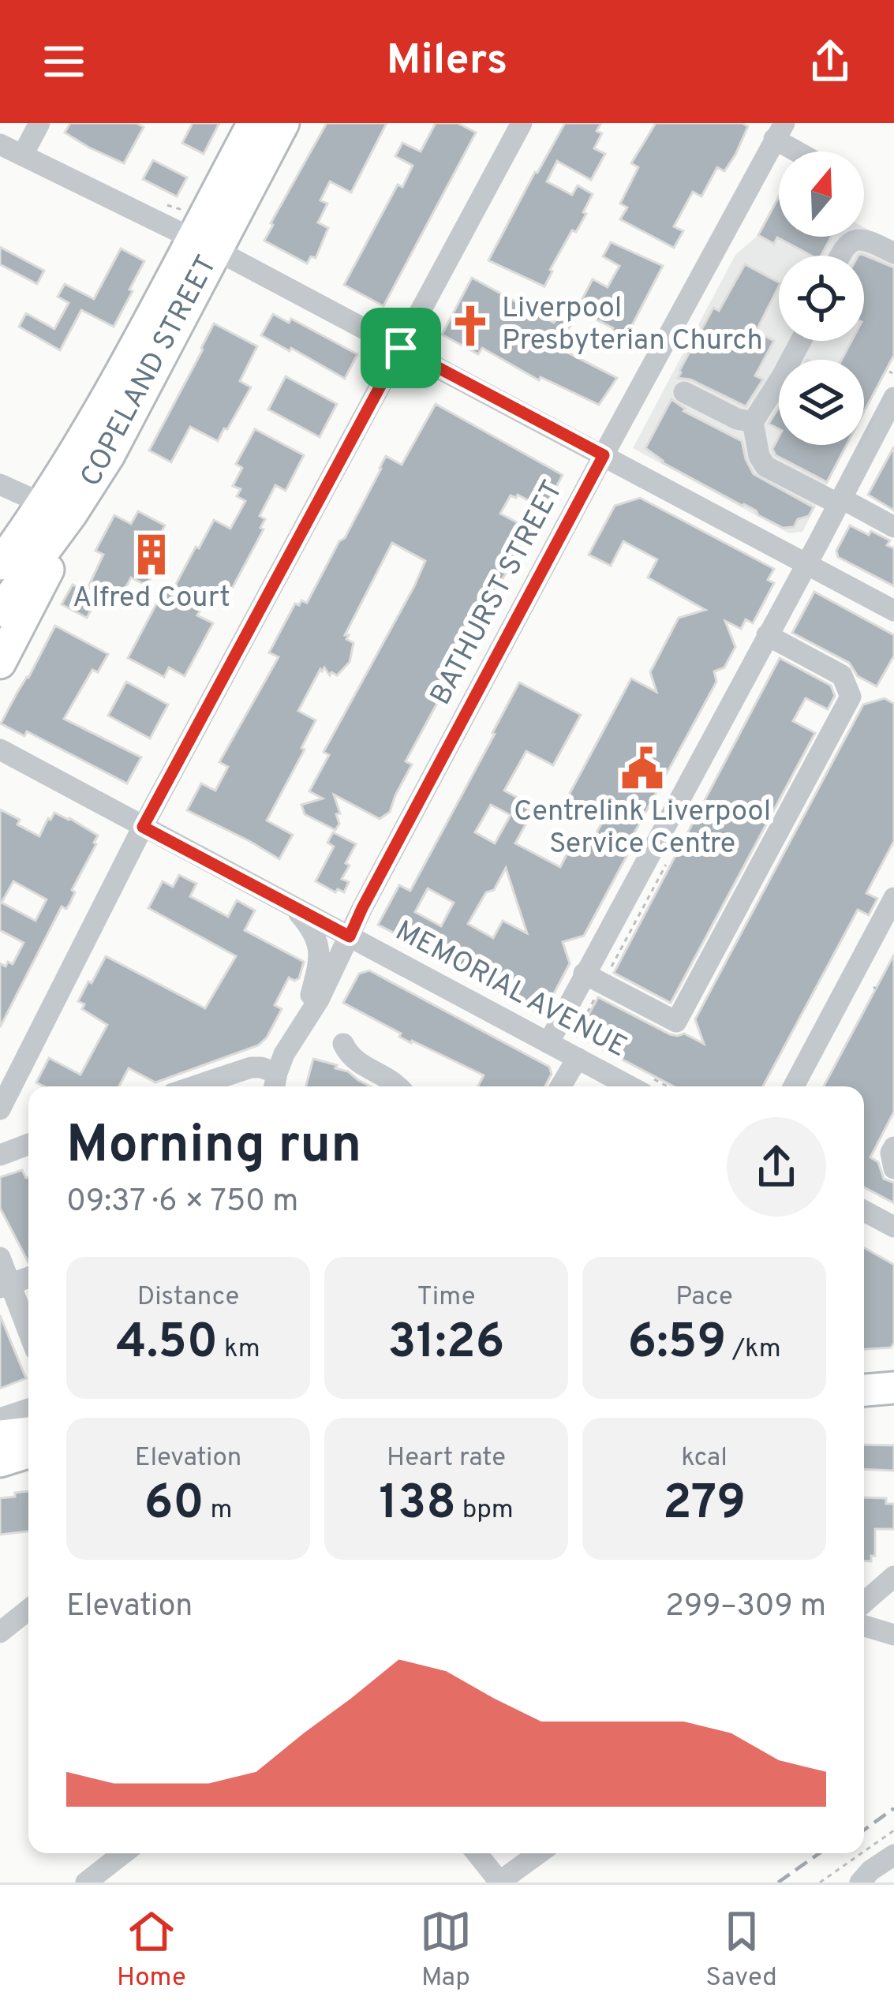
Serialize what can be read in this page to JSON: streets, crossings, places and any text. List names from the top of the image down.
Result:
{
  "streets": {
    "highway": ["COPELAND STREET"],
    "street": ["BATHURST STREET", "MEMORIAL AVENUE"]
  },
  "crossings": [
    ["BATHURST STREET", "MEMORIAL AVENUE"]
  ],
  "places": {
    "church": ["Liverpool Presbyterian Church"],
    "building": ["Alfred Court"],
    "public building": ["Centrelink Liverpool Service Centre"]
  },
  "north": "top",
  "page": {
    "header": "Milers",
    "heading": ["Morning run", "09:37 · 6 × 750 m"],
    "stats": [
      ["Distance", "4.50 km"],
      ["Time", "31:26"],
      ["Pace", "6:59 /km"],
      ["Elevation", "60 m"],
      ["Heart rate", "138 bpm"],
      ["kcal", "279"]
    ],
    "chart": ["Elevation", "299–309 m"],
    "tabs": ["Home", "Map", "Saved"]
  }
}
